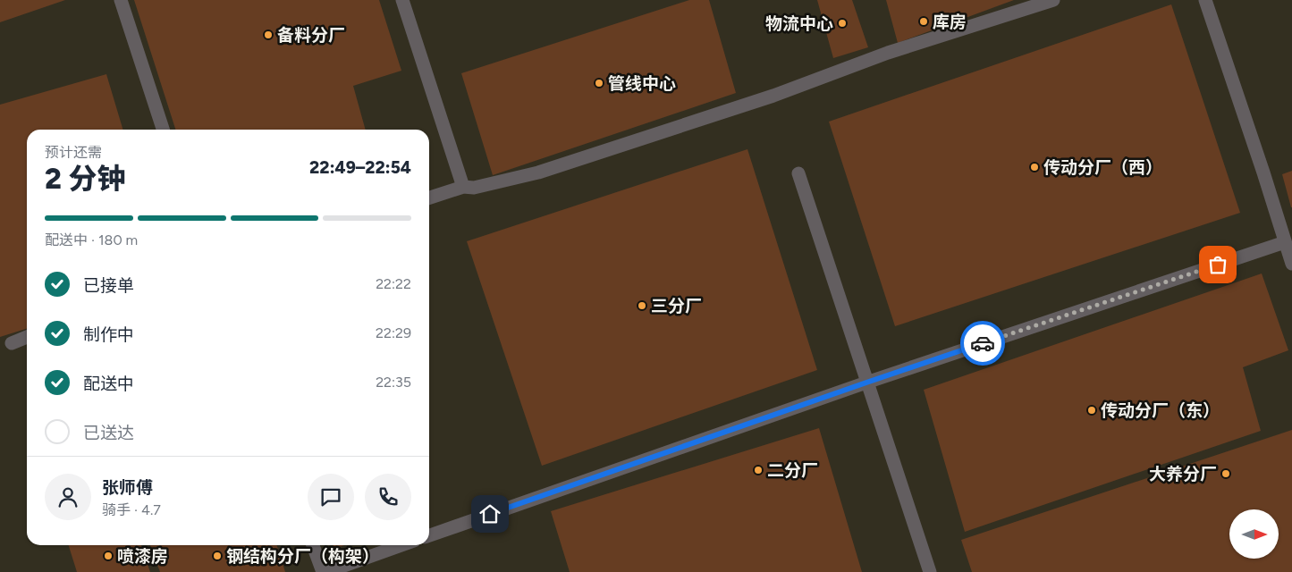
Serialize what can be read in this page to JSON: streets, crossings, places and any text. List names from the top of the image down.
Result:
{
  "places": [
    "库房",
    "物流中心",
    "备料分厂",
    "管线中心",
    "传动分厂（西）",
    "三分厂",
    "传动分厂（东）",
    "二分厂",
    "大养分厂",
    "喷漆房",
    "钢结构分厂（构架）"
  ],
  "north": "right",
  "page": {
    "heading": ["2 分钟", "预计还需", "22:49–22:54"],
    "panel": ["张师傅", "骑手 · 4.7"],
    "bar": "配送中 · 180 m",
    "list": [
      ["已接单", "22:22"],
      ["制作中", "22:29"],
      ["配送中", "22:35"],
      "已送达"
    ]
  }
}
